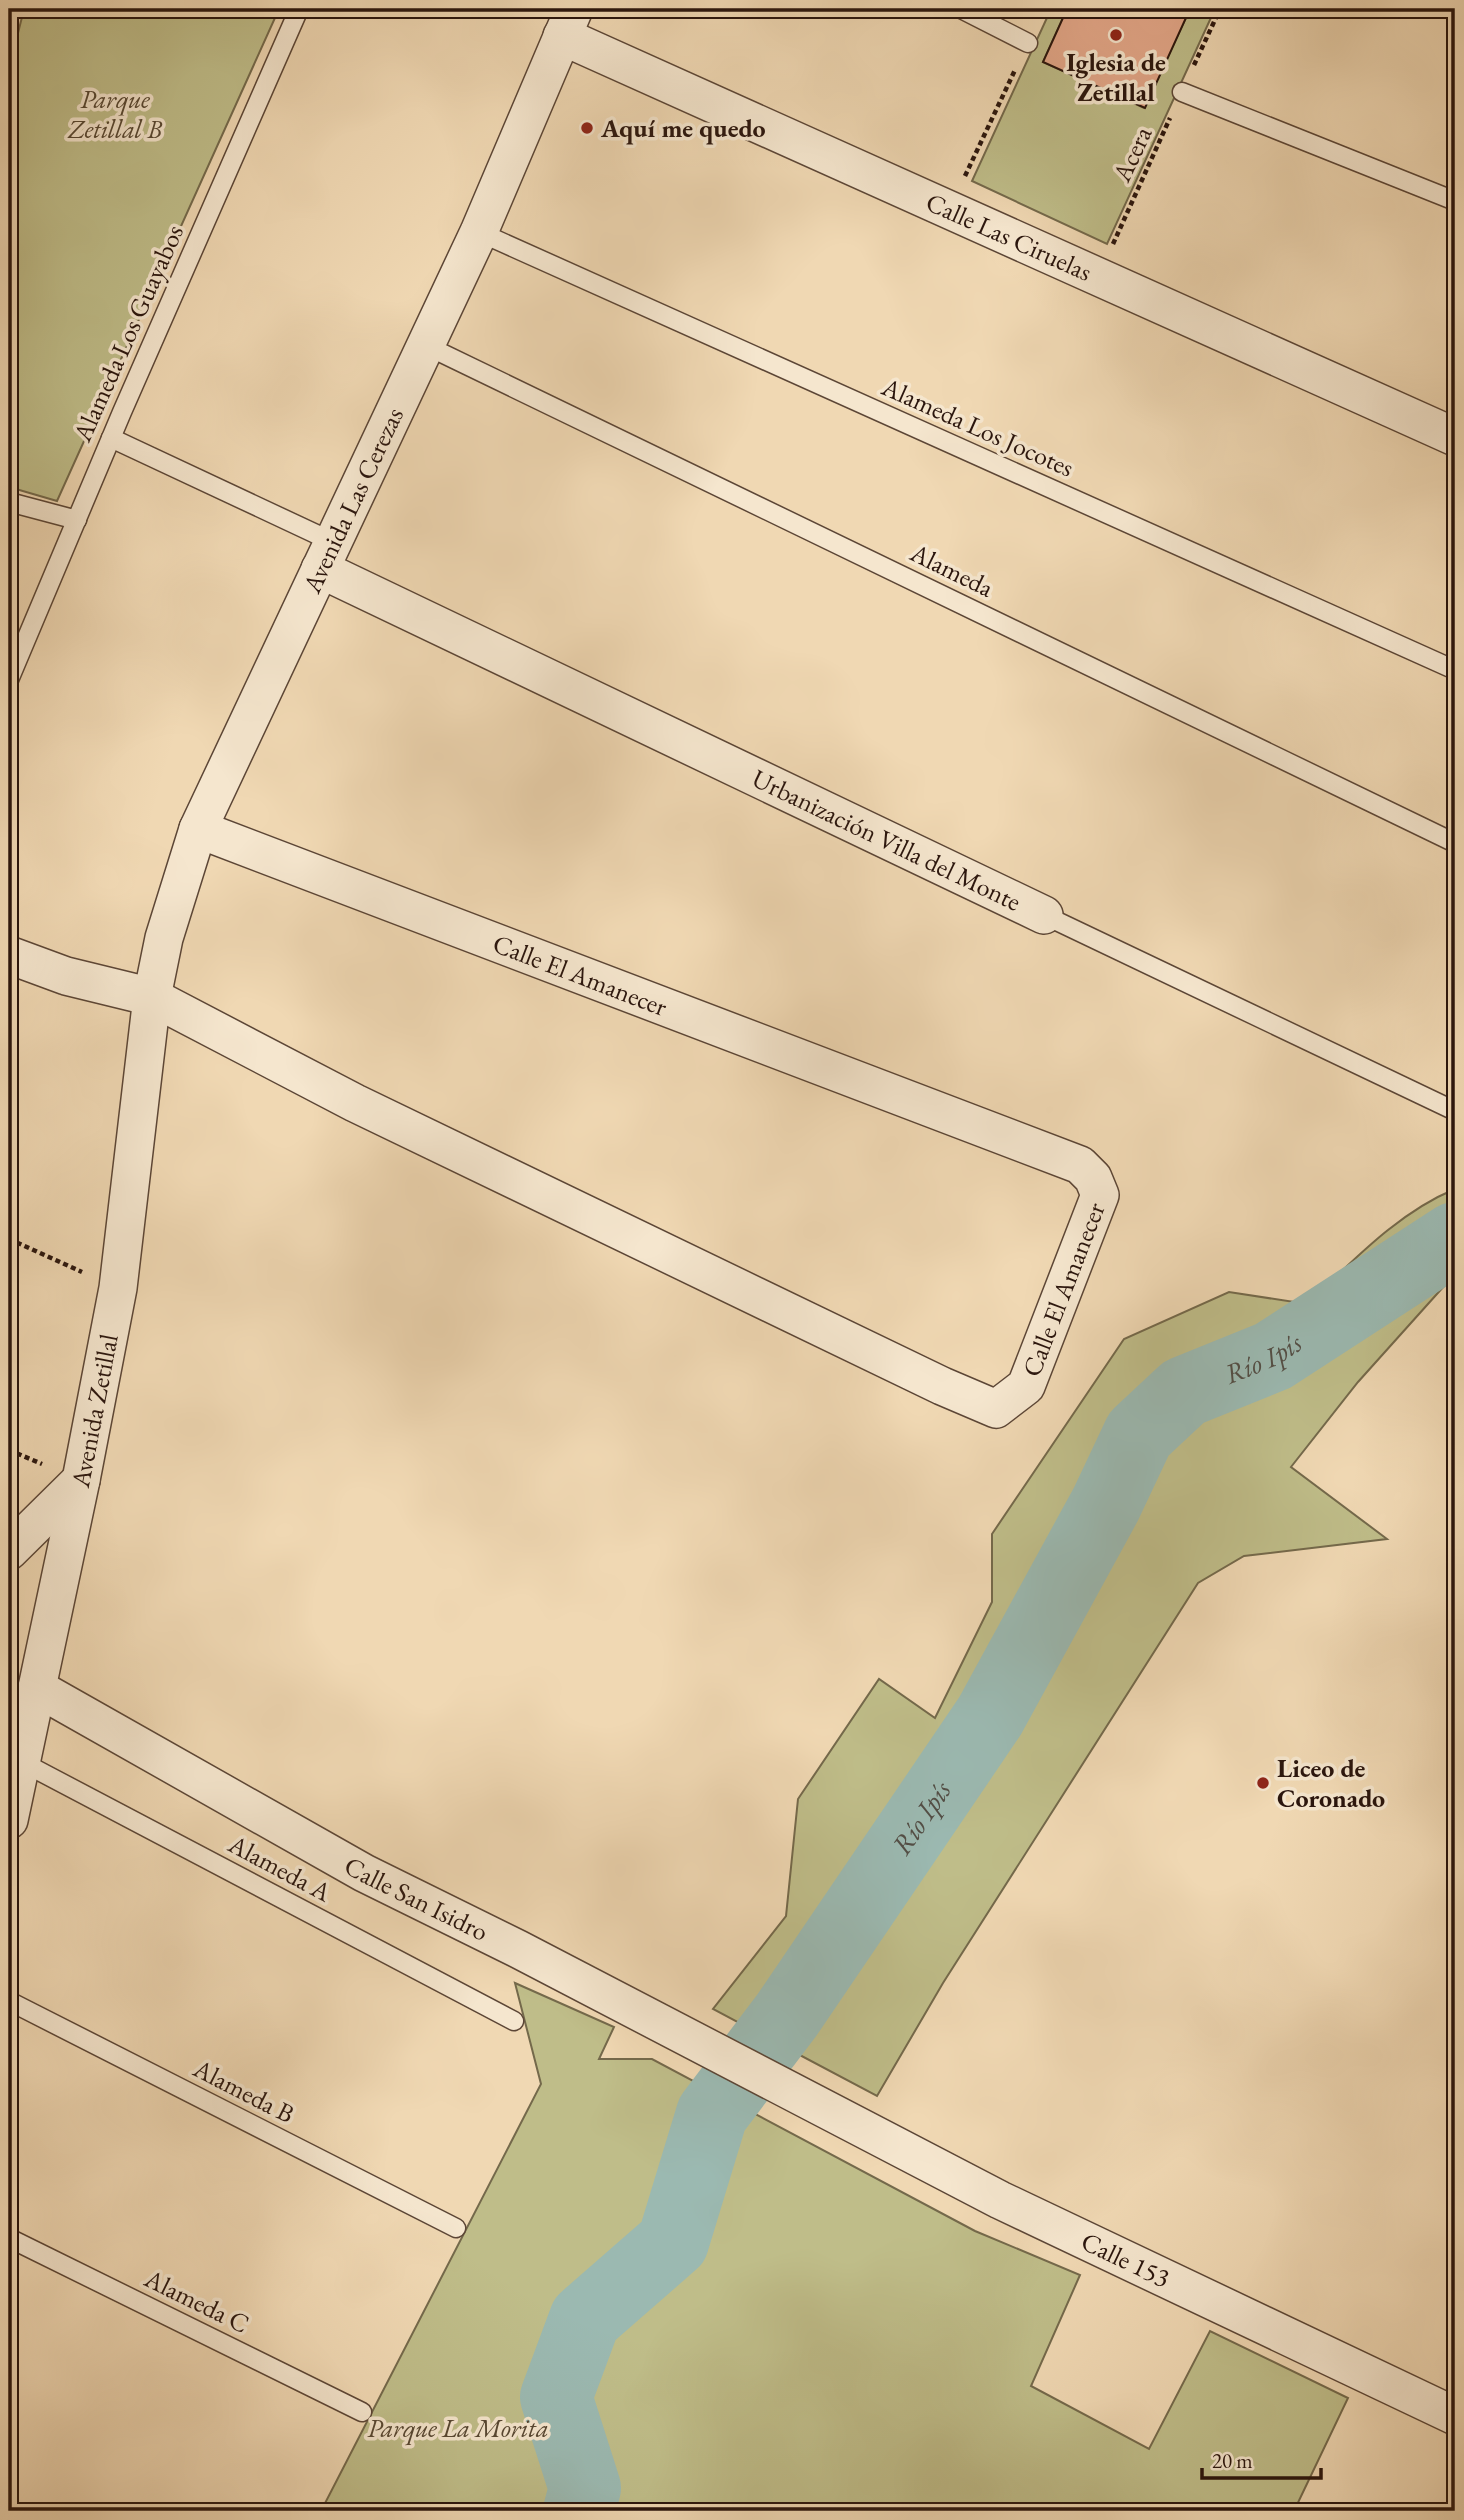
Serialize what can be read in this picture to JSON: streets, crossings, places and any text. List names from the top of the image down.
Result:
{
  "streets": {
    "street": [
      "Calle Las Ciruelas",
      "Avenida Las Cerezas",
      "Urbanización Villa del Monte",
      "Calle El Amanecer",
      "Avenida Zetillal",
      "Calle San Isidro",
      "Calle 153"
    ],
    "lane": [
      "Alameda Los Guayabos",
      "Alameda Los Jocotes",
      "Alameda",
      "Alameda A",
      "Alameda B",
      "Alameda C"
    ],
    "path": ["Acera"]
  },
  "crossings": [
    ["Acera", "Calle Las Ciruelas"],
    ["Calle Las Ciruelas", "Avenida Las Cerezas"],
    ["Alameda Los Jocotes", "Avenida Las Cerezas"],
    ["Avenida Las Cerezas", "Alameda"],
    ["Avenida Las Cerezas", "Urbanización Villa del Monte"],
    ["Avenida Las Cerezas", "Calle El Amanecer"],
    ["Avenida Las Cerezas", "Avenida Zetillal"],
    ["Calle El Amanecer", "Avenida Zetillal"],
    ["Avenida Zetillal", "Alameda A"],
    ["Avenida Zetillal", "Calle San Isidro"],
    ["Calle San Isidro", "Calle 153"]
  ],
  "water": ["Río Ipís"],
  "parks": ["Parque Zetillal B", "Parque La Morita"],
  "places": ["Iglesia de Zetillal", "Aquí me quedo", "Liceo de Coronado"],
  "scale_bar": "20 m"
}
